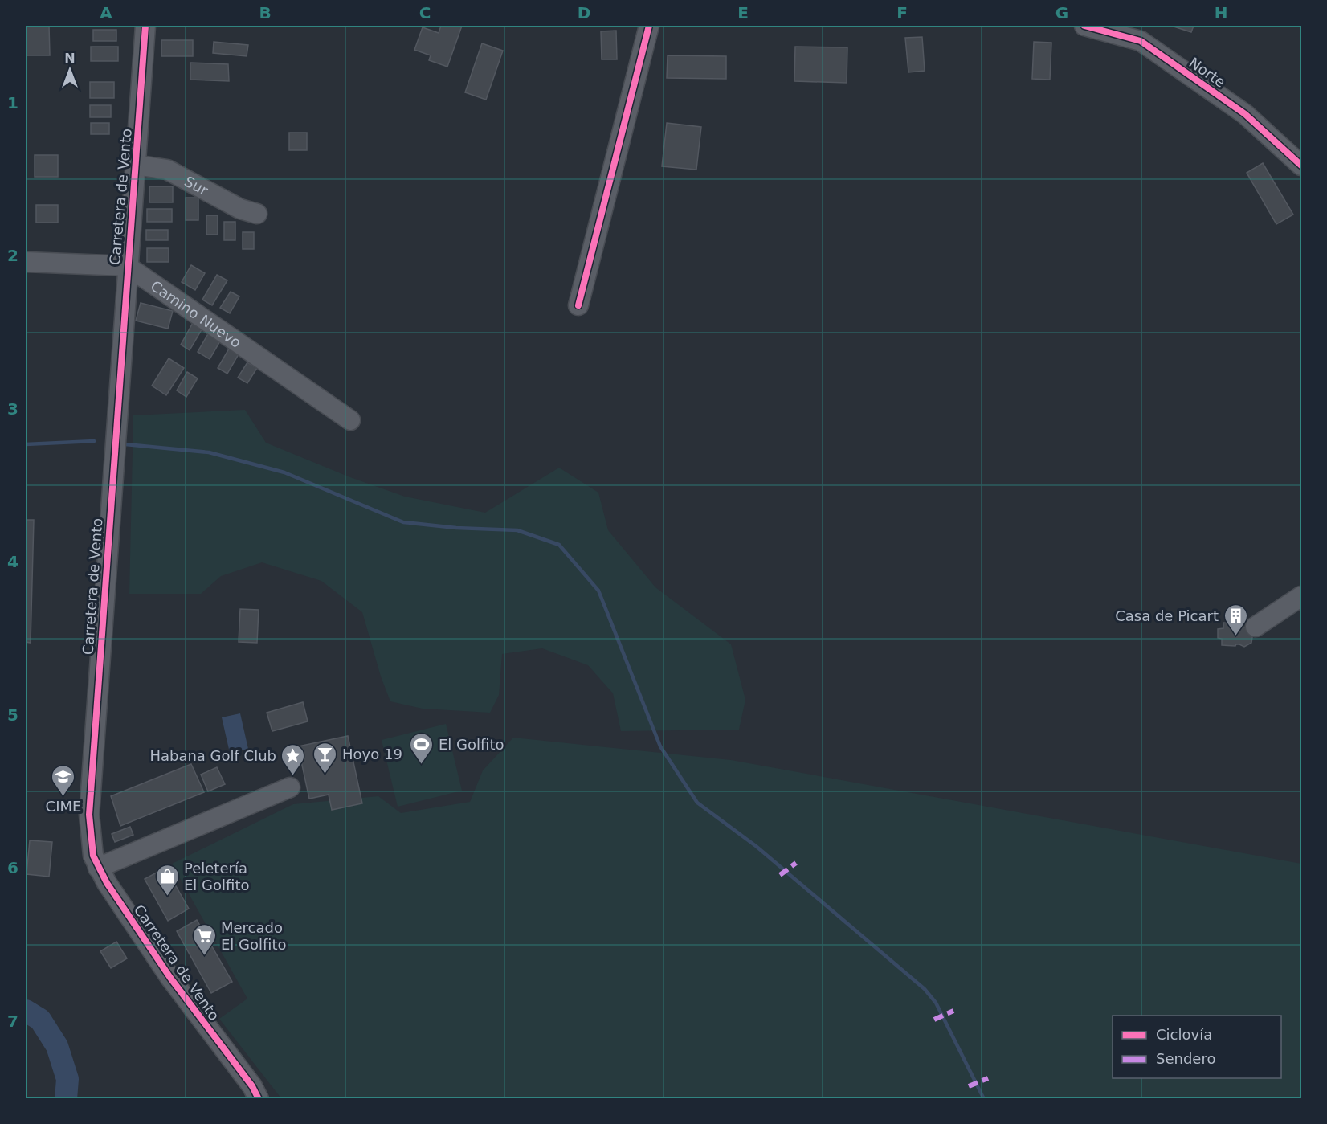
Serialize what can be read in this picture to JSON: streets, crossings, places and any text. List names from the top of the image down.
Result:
{
  "streets": {
    "street": [
      "Norte",
      "Sur",
      "Carretera de Vento",
      "Camino Nuevo"
    ]
  },
  "crossings": [
    ["Sur", "Carretera de Vento"],
    ["Carretera de Vento", "Camino Nuevo"]
  ],
  "places": {
    "building": ["Casa de Picart"],
    "sports": ["El Golfito"],
    "bar": ["Hoyo 19"],
    "place": ["Habana Golf Club"],
    "school or university": ["CIME"],
    "shop": ["Peletería El Golfito"],
    "supermarket": ["Mercado El Golfito"]
  },
  "legend": ["Ciclovía", "Sendero"],
  "north": "top",
  "grid": {
    "columns": [
      "A",
      "B",
      "C",
      "D",
      "E",
      "F",
      "G",
      "H"
    ],
    "rows": [
      "1",
      "2",
      "3",
      "4",
      "5",
      "6",
      "7"
    ]
  }
}
